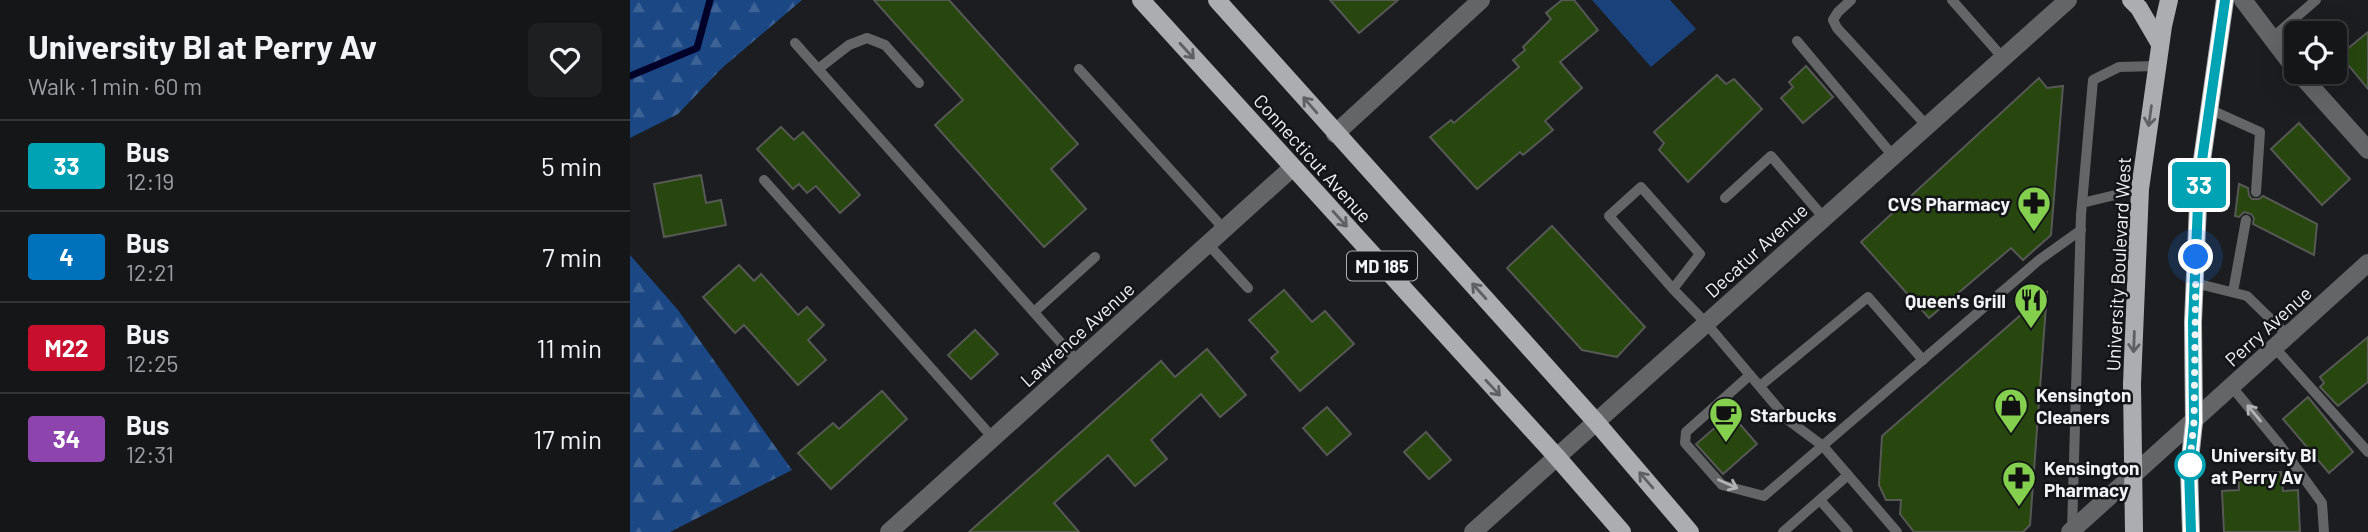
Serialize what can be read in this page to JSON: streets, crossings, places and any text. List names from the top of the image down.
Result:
{
  "streets": {
    "main road": ["Connecticut Avenue", "University Boulevard West", "MD 185"],
    "street": ["Decatur Avenue", "Perry Avenue", "Lawrence Avenue"]
  },
  "crossings": [
    ["Connecticut Avenue", "Decatur Avenue"],
    ["Connecticut Avenue", "Lawrence Avenue"],
    ["University Boulevard West", "Perry Avenue"]
  ],
  "places": {
    "pharmacy": ["CVS Pharmacy", "Kensington Pharmacy"],
    "restaurant": ["Queen's Grill"],
    "shop": ["Kensington Cleaners"],
    "cafe": ["Starbucks"],
    "other": ["University Bl at Perry Av"]
  },
  "lines": ["bus line 33"],
  "page": {
    "heading": ["University Bl at Perry Av", "Walk · 1 min · 60 m"],
    "on_map": "33",
    "list": [
      {
        "mark": "33",
        "name": "Bus",
        "note": "12:19",
        "value": "5 min"
      },
      {
        "mark": "4",
        "name": "Bus",
        "note": "12:21",
        "value": "7 min"
      },
      {
        "mark": "M22",
        "name": "Bus",
        "note": "12:25",
        "value": "11 min"
      },
      {
        "mark": "34",
        "name": "Bus",
        "note": "12:31",
        "value": "17 min"
      }
    ]
  }
}
